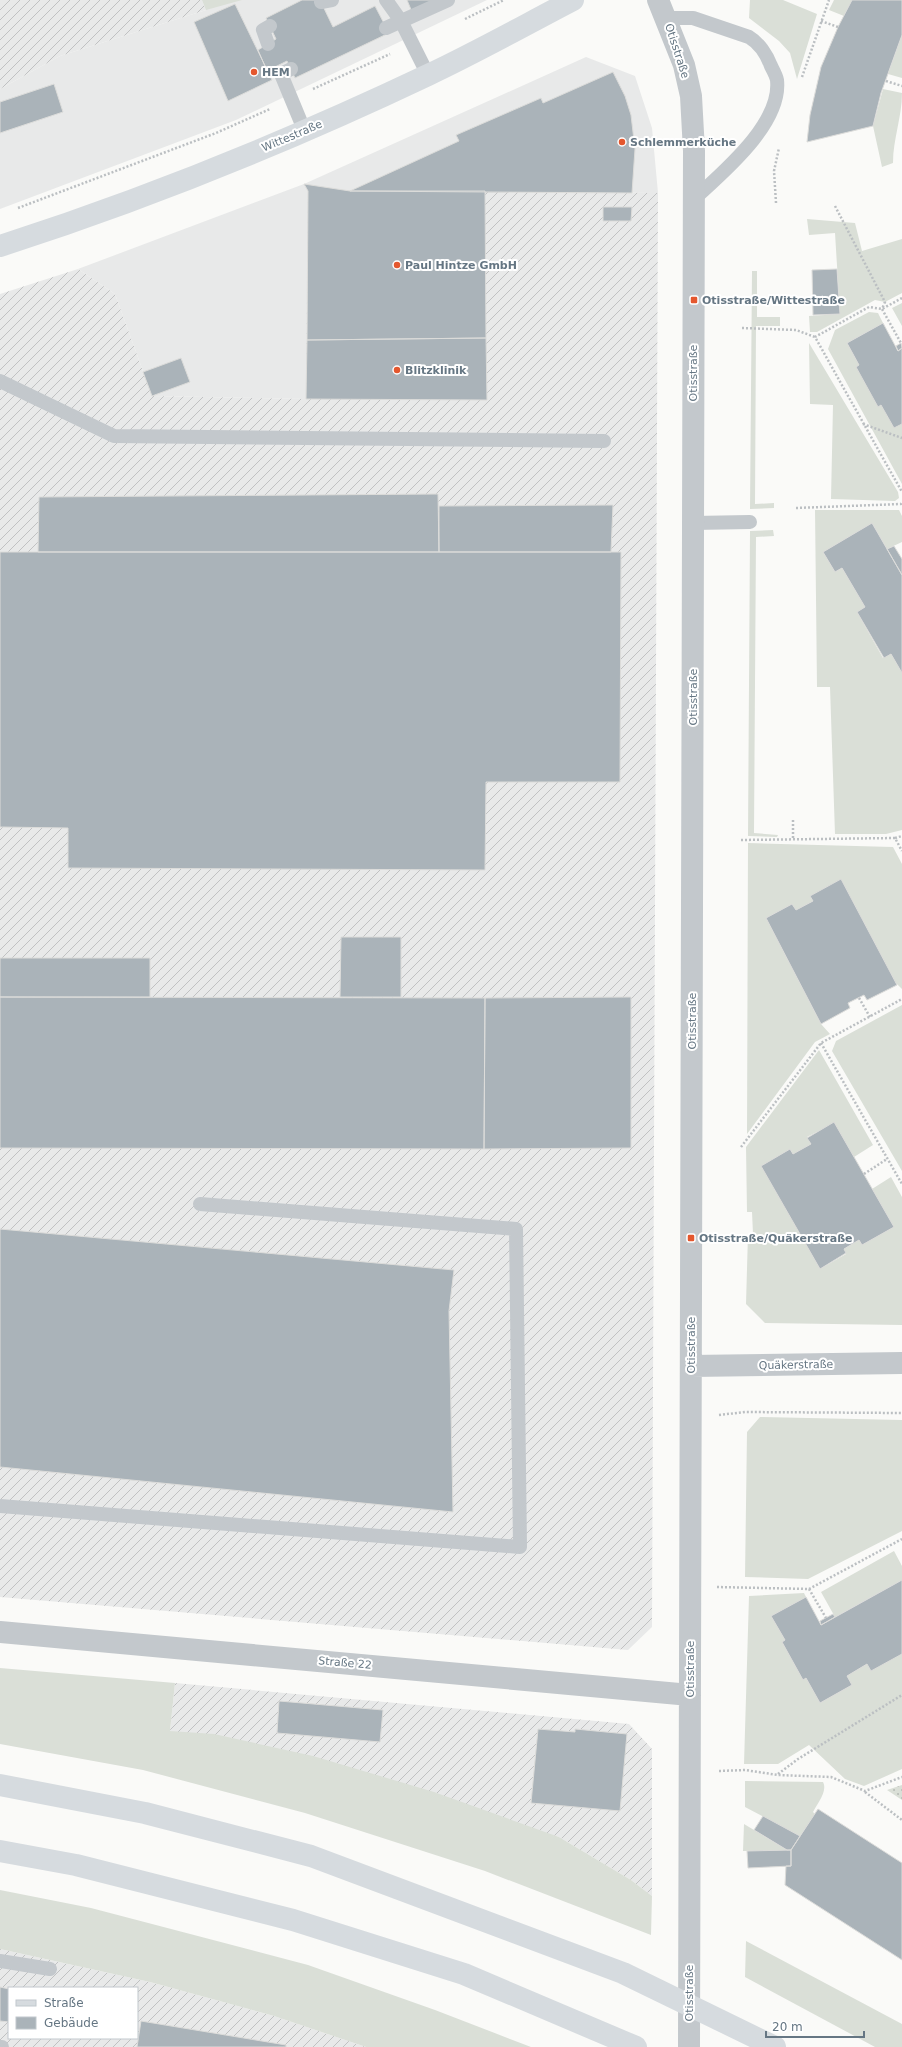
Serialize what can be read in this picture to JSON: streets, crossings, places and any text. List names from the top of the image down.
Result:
{
  "streets": {
    "main road": ["Wittestraße"],
    "street": ["Otisstraße", "Quäkerstraße", "Straße 22"]
  },
  "crossings": [
    ["Otisstraße", "Quäkerstraße"],
    ["Otisstraße", "Straße 22"]
  ],
  "places": {
    "other": [
      "HEM",
      "Schlemmerküche",
      "Paul Hintze GmbH",
      "Blitzklinik"
    ],
    "transit": ["Otisstraße/Wittestraße", "Otisstraße/Quäkerstraße"]
  },
  "legend": ["Straße", "Gebäude"],
  "scale_bar": "20 m"
}
